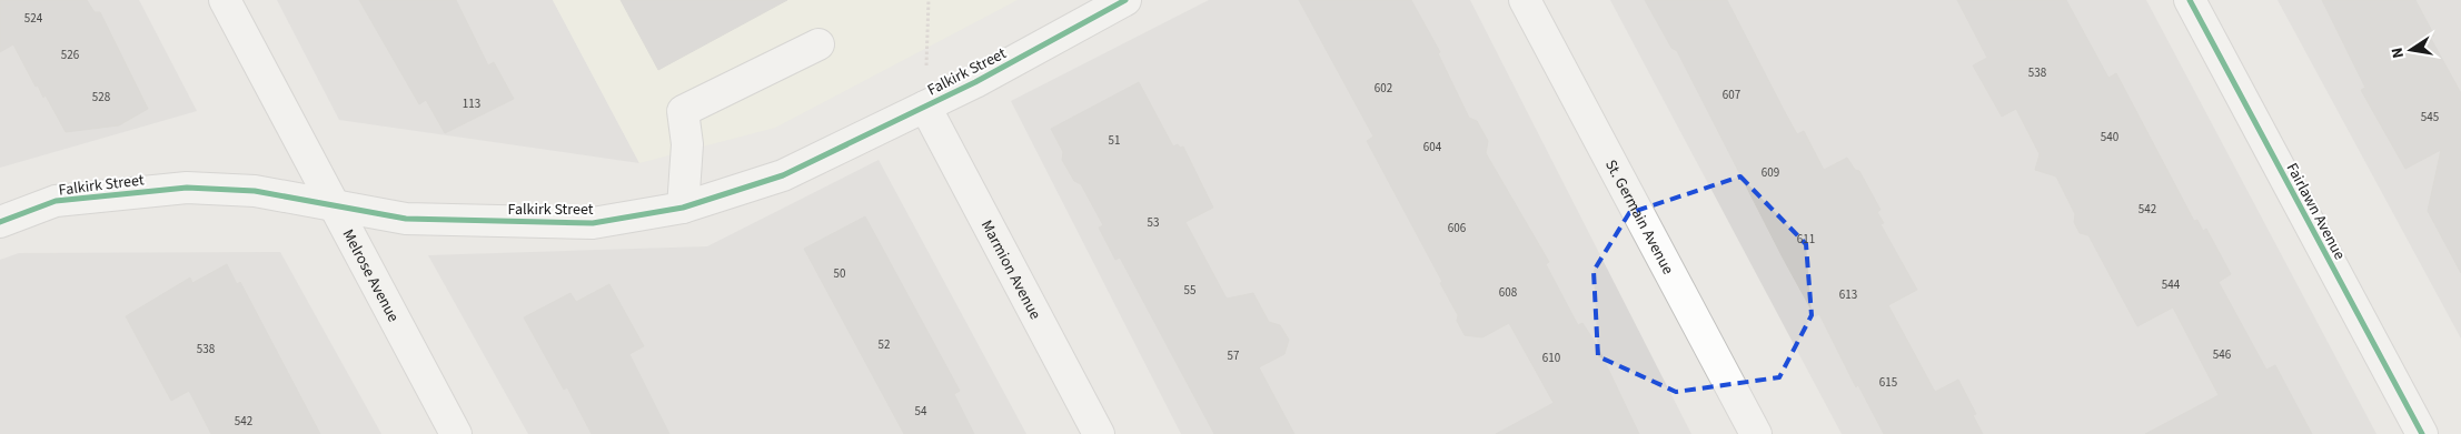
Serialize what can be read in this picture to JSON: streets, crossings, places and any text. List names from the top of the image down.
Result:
{
  "streets": {
    "street": [
      "Falkirk Street",
      "Fairlawn Avenue",
      "St. Germain Avenue",
      "Marmion Avenue",
      "Melrose Avenue"
    ]
  },
  "crossings": [
    ["Falkirk Street", "Marmion Avenue"],
    ["Falkirk Street", "Melrose Avenue"]
  ],
  "house_numbers": [
    "524",
    "526",
    "538",
    "602",
    "607",
    "528",
    "113",
    "545",
    "540",
    "51",
    "604",
    "609",
    "542",
    "53",
    "606",
    "611",
    "50",
    "544",
    "55",
    "608",
    "613",
    "52",
    "538",
    "546",
    "57",
    "610",
    "615",
    "54",
    "542"
  ],
  "north": "left"
}
